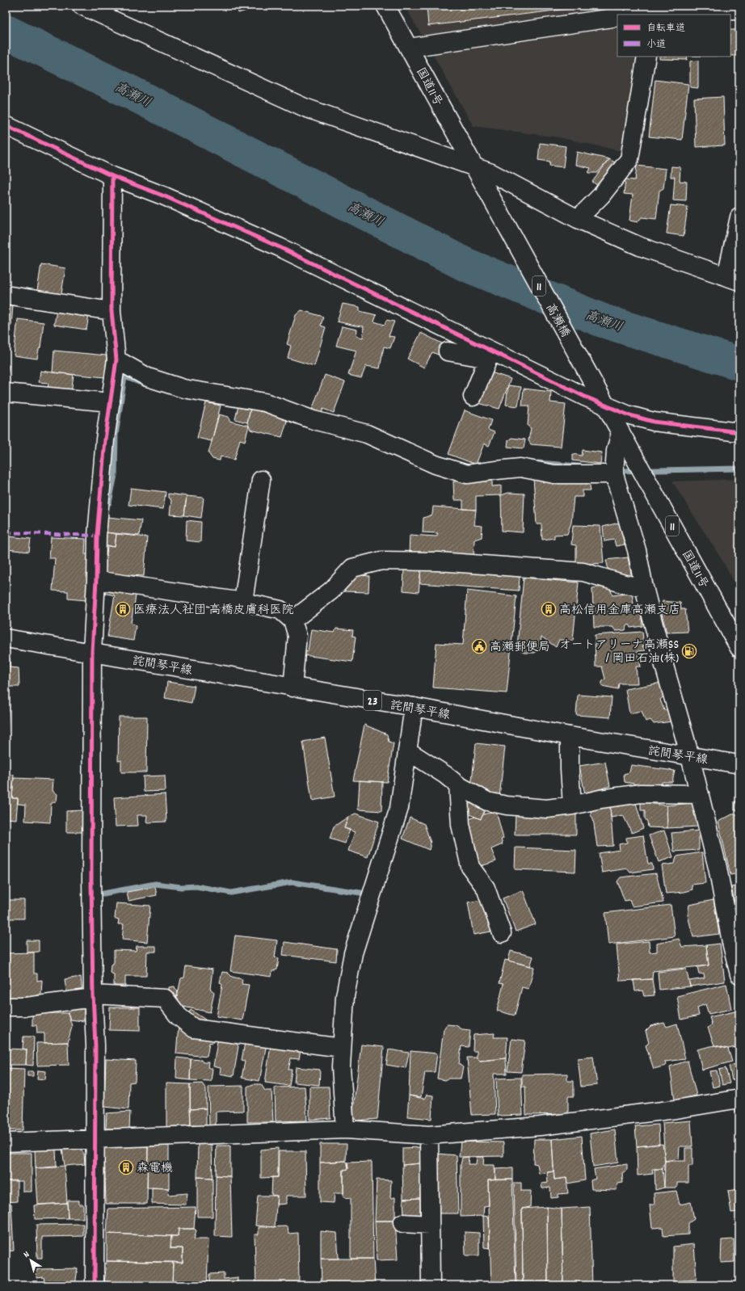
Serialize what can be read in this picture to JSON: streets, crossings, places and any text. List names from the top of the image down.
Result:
{
  "streets": {
    "main road": [
      "国道11号",
      "11",
      "高瀬橋",
      "詫間琴平線",
      "23"
    ]
  },
  "crossings": [
    ["国道11号", "高瀬橋"]
  ],
  "water": ["高瀬川"],
  "places": {
    "building": ["医療法人社団 高橋皮膚科医院", "高松信用金庫高瀬支店", "森電機"],
    "public building": ["高瀬郵便局"],
    "fuel station": ["オートアリーナ高瀬SS / 岡田石油(株)"]
  },
  "legend": ["自転車道", "小道"],
  "north": "top left"
}
